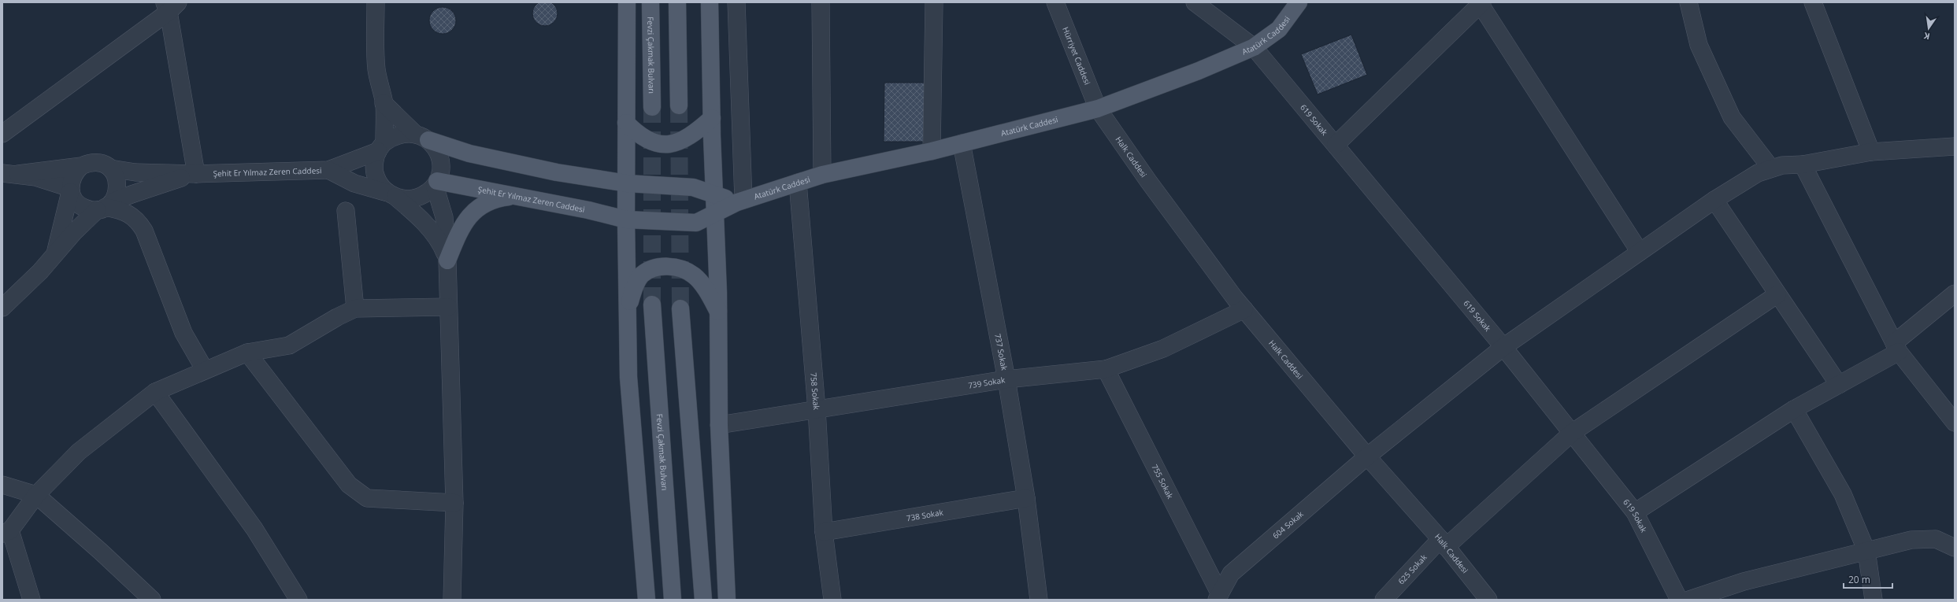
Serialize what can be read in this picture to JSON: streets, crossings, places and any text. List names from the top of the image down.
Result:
{
  "streets": {
    "main road": ["Atatürk Caddesi", "Fevzi Çakmak Bulvarı", "Şehit Er Yılmaz Zeren Caddesi"],
    "street": [
      "Hürriyet Caddesi",
      "619 Sokak",
      "Halk Caddesi",
      "737 Sokak",
      "739 Sokak",
      "758 Sokak",
      "755 Sokak",
      "738 Sokak",
      "604 Sokak",
      "625 Sokak"
    ]
  },
  "crossings": [
    ["Atatürk Caddesi", "Hürriyet Caddesi"],
    ["Atatürk Caddesi", "619 Sokak"],
    ["Atatürk Caddesi", "Halk Caddesi"],
    ["Atatürk Caddesi", "Şehit Er Yılmaz Zeren Caddesi"],
    ["Atatürk Caddesi", "737 Sokak"],
    ["Atatürk Caddesi", "758 Sokak"],
    ["Hürriyet Caddesi", "Halk Caddesi"],
    ["619 Sokak", "604 Sokak"],
    ["619 Sokak", "625 Sokak"],
    ["Halk Caddesi", "739 Sokak"],
    ["Halk Caddesi", "604 Sokak"],
    ["Halk Caddesi", "625 Sokak"],
    ["737 Sokak", "739 Sokak"],
    ["737 Sokak", "738 Sokak"],
    ["739 Sokak", "758 Sokak"],
    ["739 Sokak", "755 Sokak"],
    ["758 Sokak", "738 Sokak"],
    ["755 Sokak", "604 Sokak"]
  ],
  "scale_bar": "20 m",
  "north": "bottom"
}
